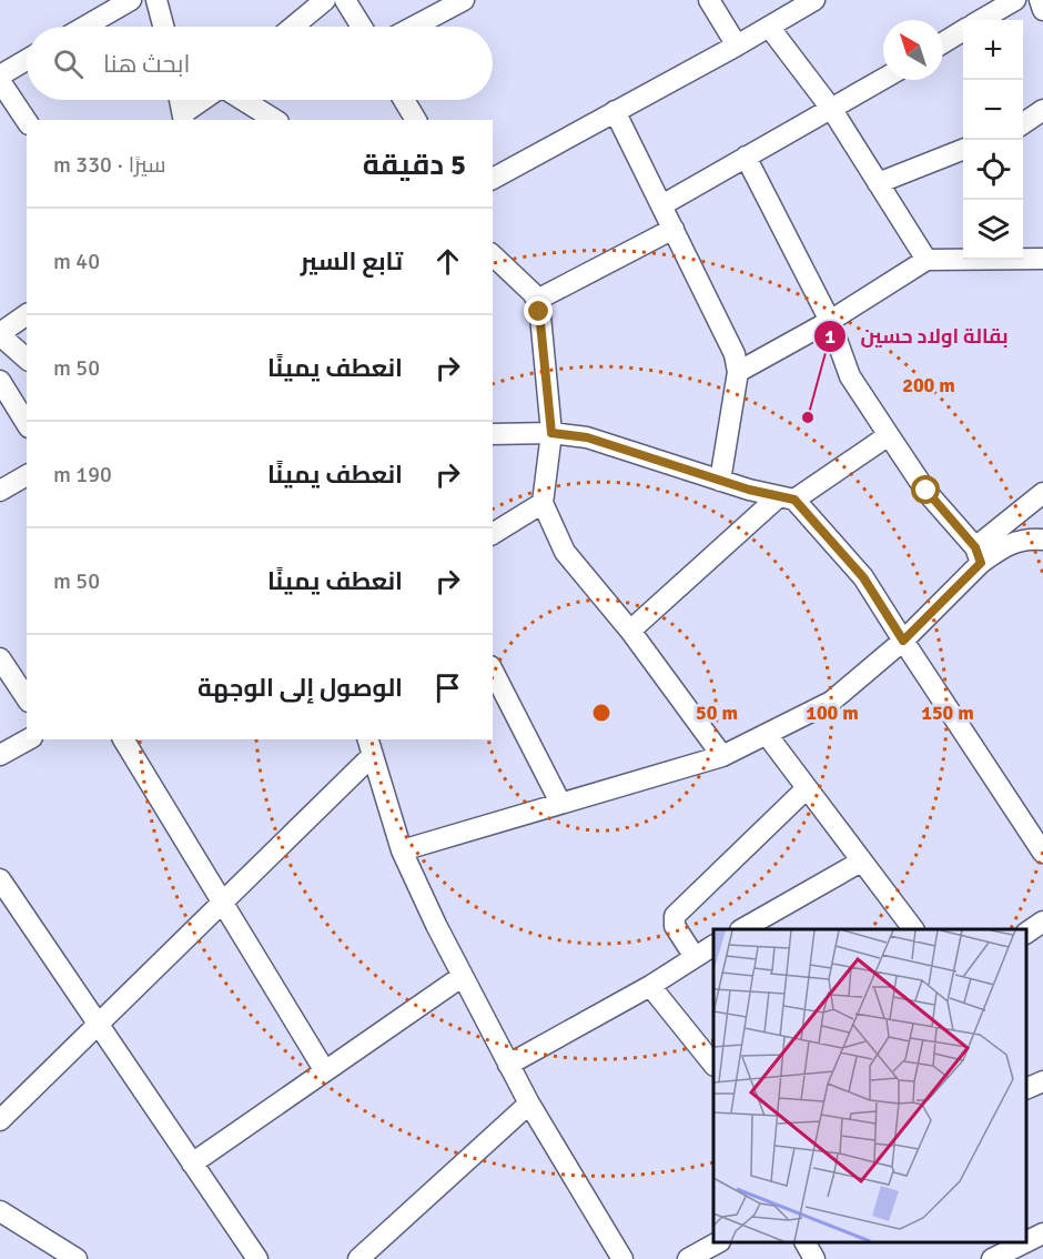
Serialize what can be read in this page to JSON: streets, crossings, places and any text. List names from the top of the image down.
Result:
{
  "places": ["بقالة اولاد حسين"],
  "north": "top left",
  "page": {
    "map_buttons": ["+", "−"],
    "search": "ابحث هنا",
    "heading": ["5 دقيقة", "سيرًا · 330 m"],
    "list": [
      ["تابع السير", "40 m"],
      ["انعطف يمينًا", "50 m"],
      ["انعطف يمينًا", "190 m"],
      ["انعطف يمينًا", "50 m"],
      "الوصول إلى الوجهة"
    ]
  },
  "rings": [
    "200 m",
    "50 m",
    "100 m",
    "150 m"
  ]
}
